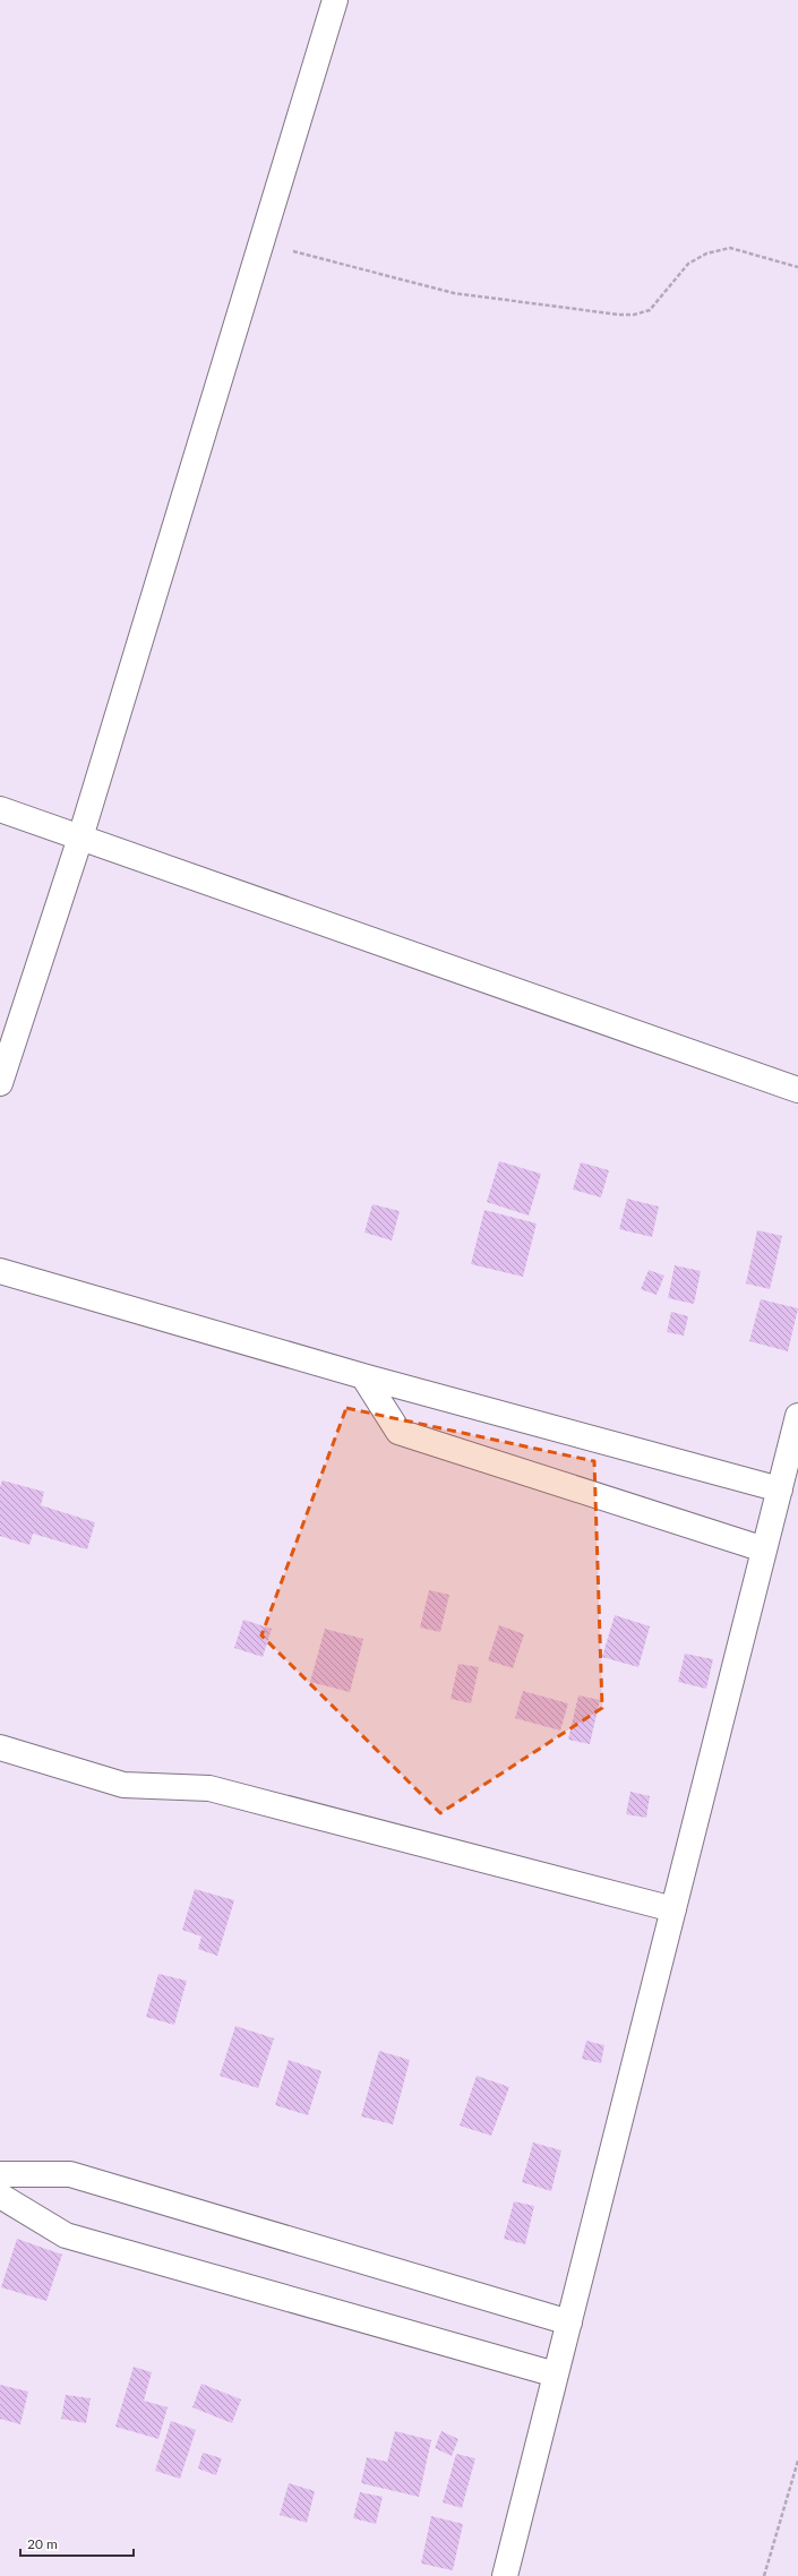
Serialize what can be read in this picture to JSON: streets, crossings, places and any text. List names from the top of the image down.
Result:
{
  "scale_bar": "20 m"
}
